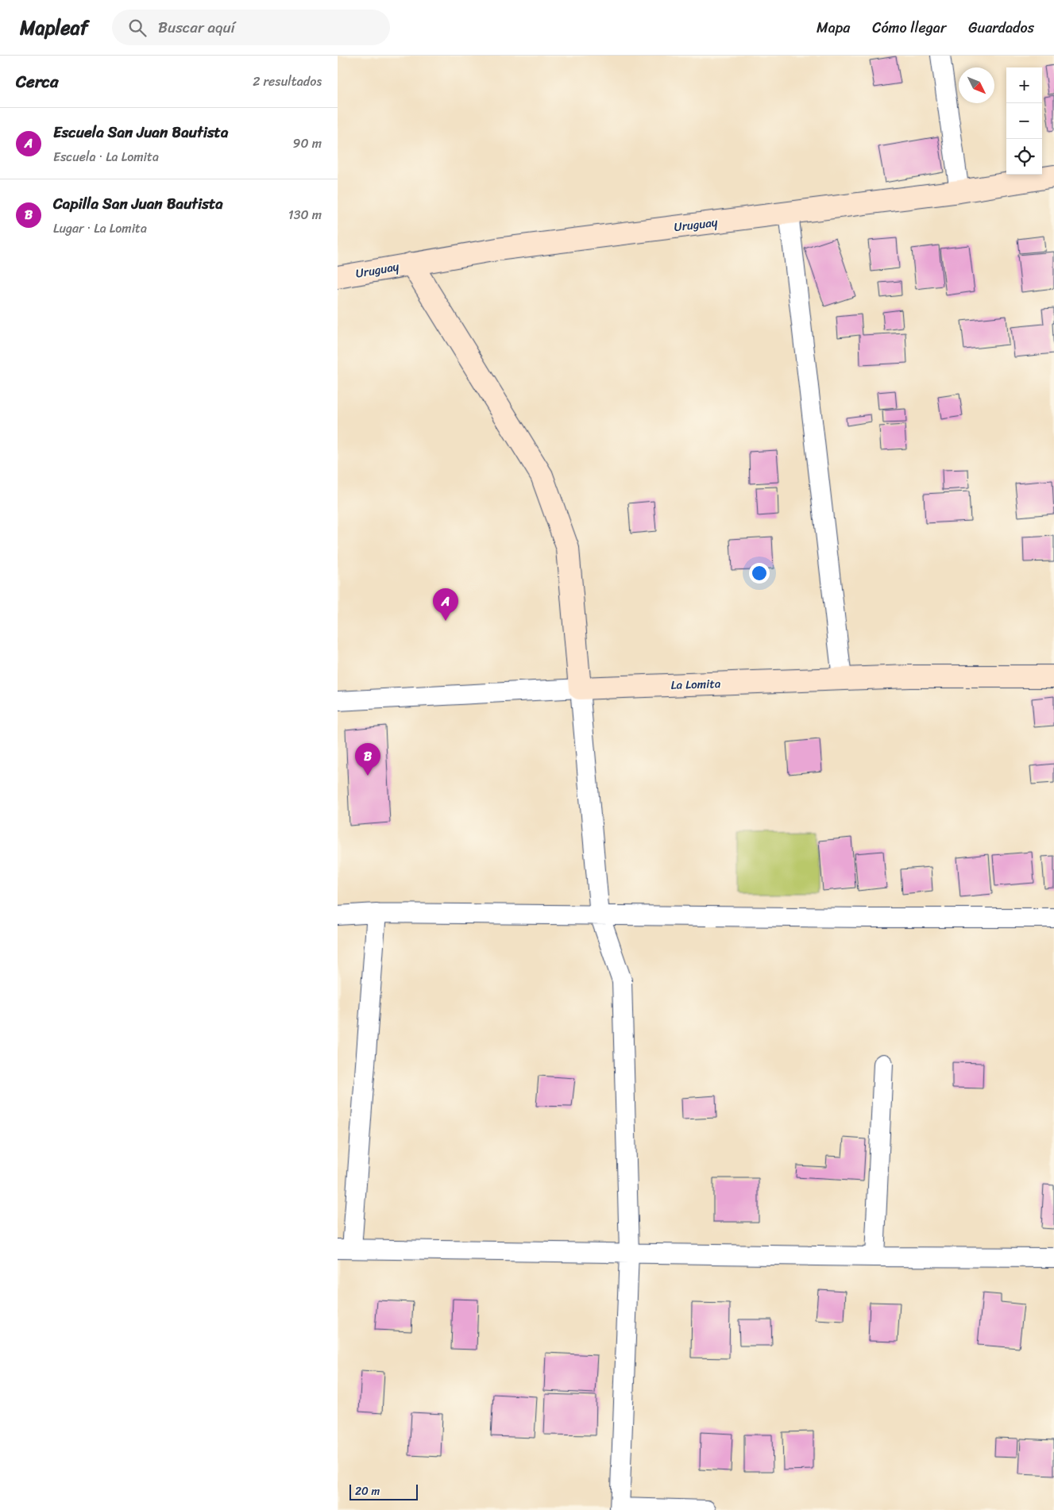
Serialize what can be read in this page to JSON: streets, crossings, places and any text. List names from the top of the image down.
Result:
{
  "streets": {
    "street": ["Uruguay", "La Lomita"]
  },
  "scale_bar": "20 m",
  "north": "bottom right",
  "page": {
    "header": "Mapleaf",
    "search": "Buscar aquí",
    "nav": ["Mapa", "Cómo llegar", "Guardados"],
    "heading": ["Cerca", "2 resultados"],
    "map_buttons": ["+", "−"],
    "list": [
      {
        "mark": "A",
        "name": "Escuela San Juan Bautista",
        "note": "Escuela · La Lomita",
        "value": "90 m"
      },
      {
        "mark": "B",
        "name": "Capilla San Juan Bautista",
        "note": "Lugar · La Lomita",
        "value": "130 m"
      }
    ],
    "pins": ["A", "B"],
    "scale": "20 m"
  }
}
